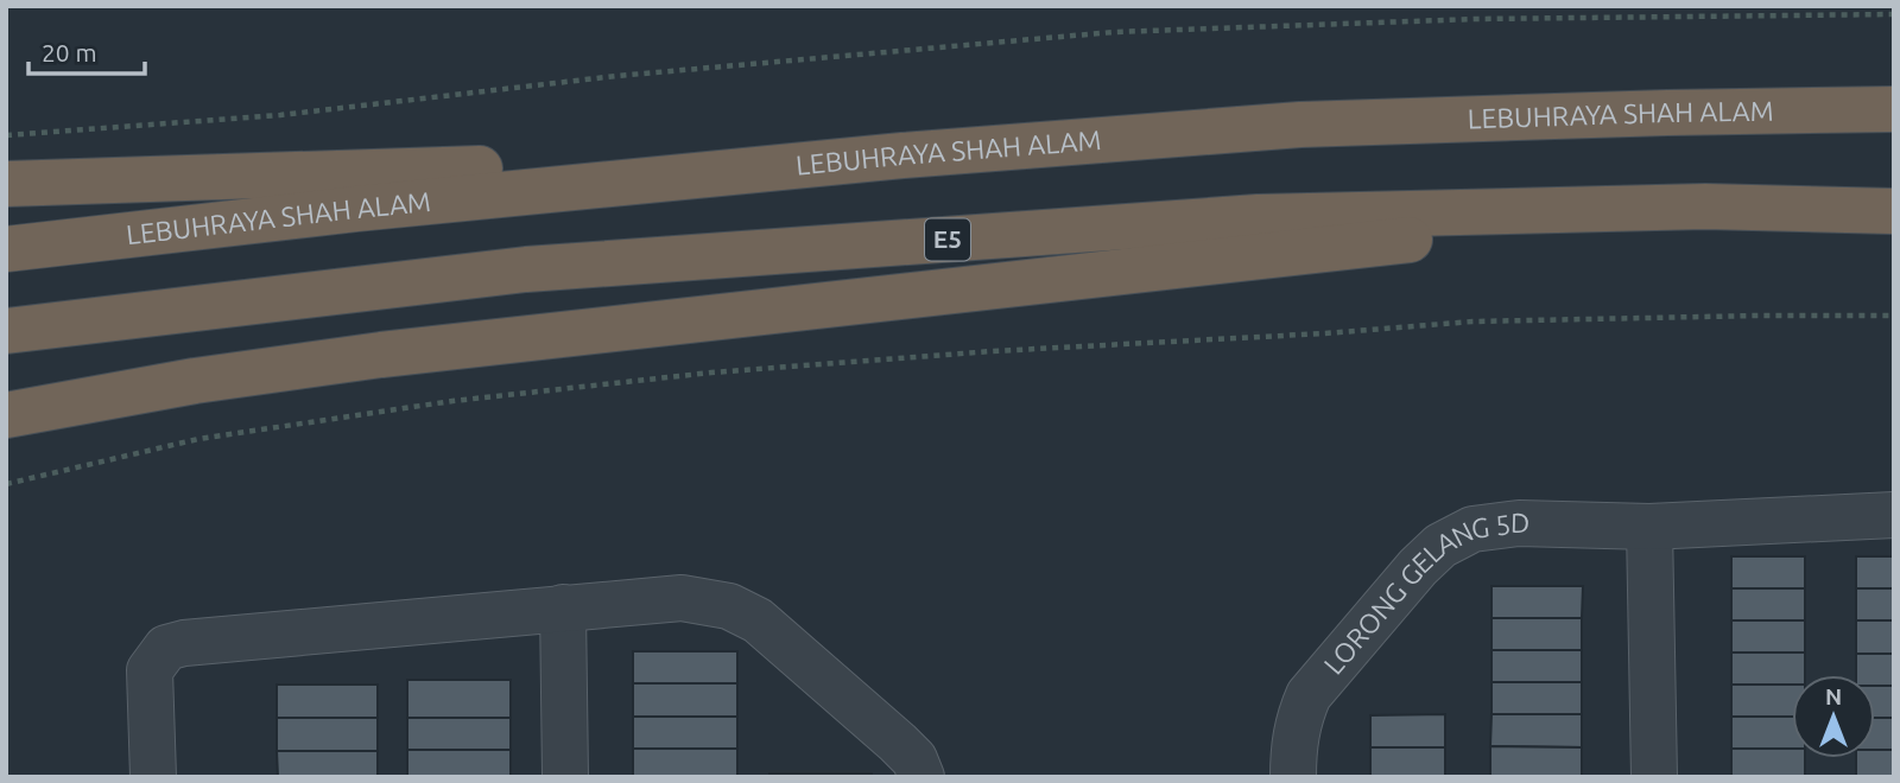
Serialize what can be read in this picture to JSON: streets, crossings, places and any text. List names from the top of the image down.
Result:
{
  "streets": {
    "highway": ["LEBUHRAYA SHAH ALAM", "E5"],
    "street": ["LORONG GELANG 5D"]
  },
  "scale_bar": "20 m",
  "north": "top"
}
